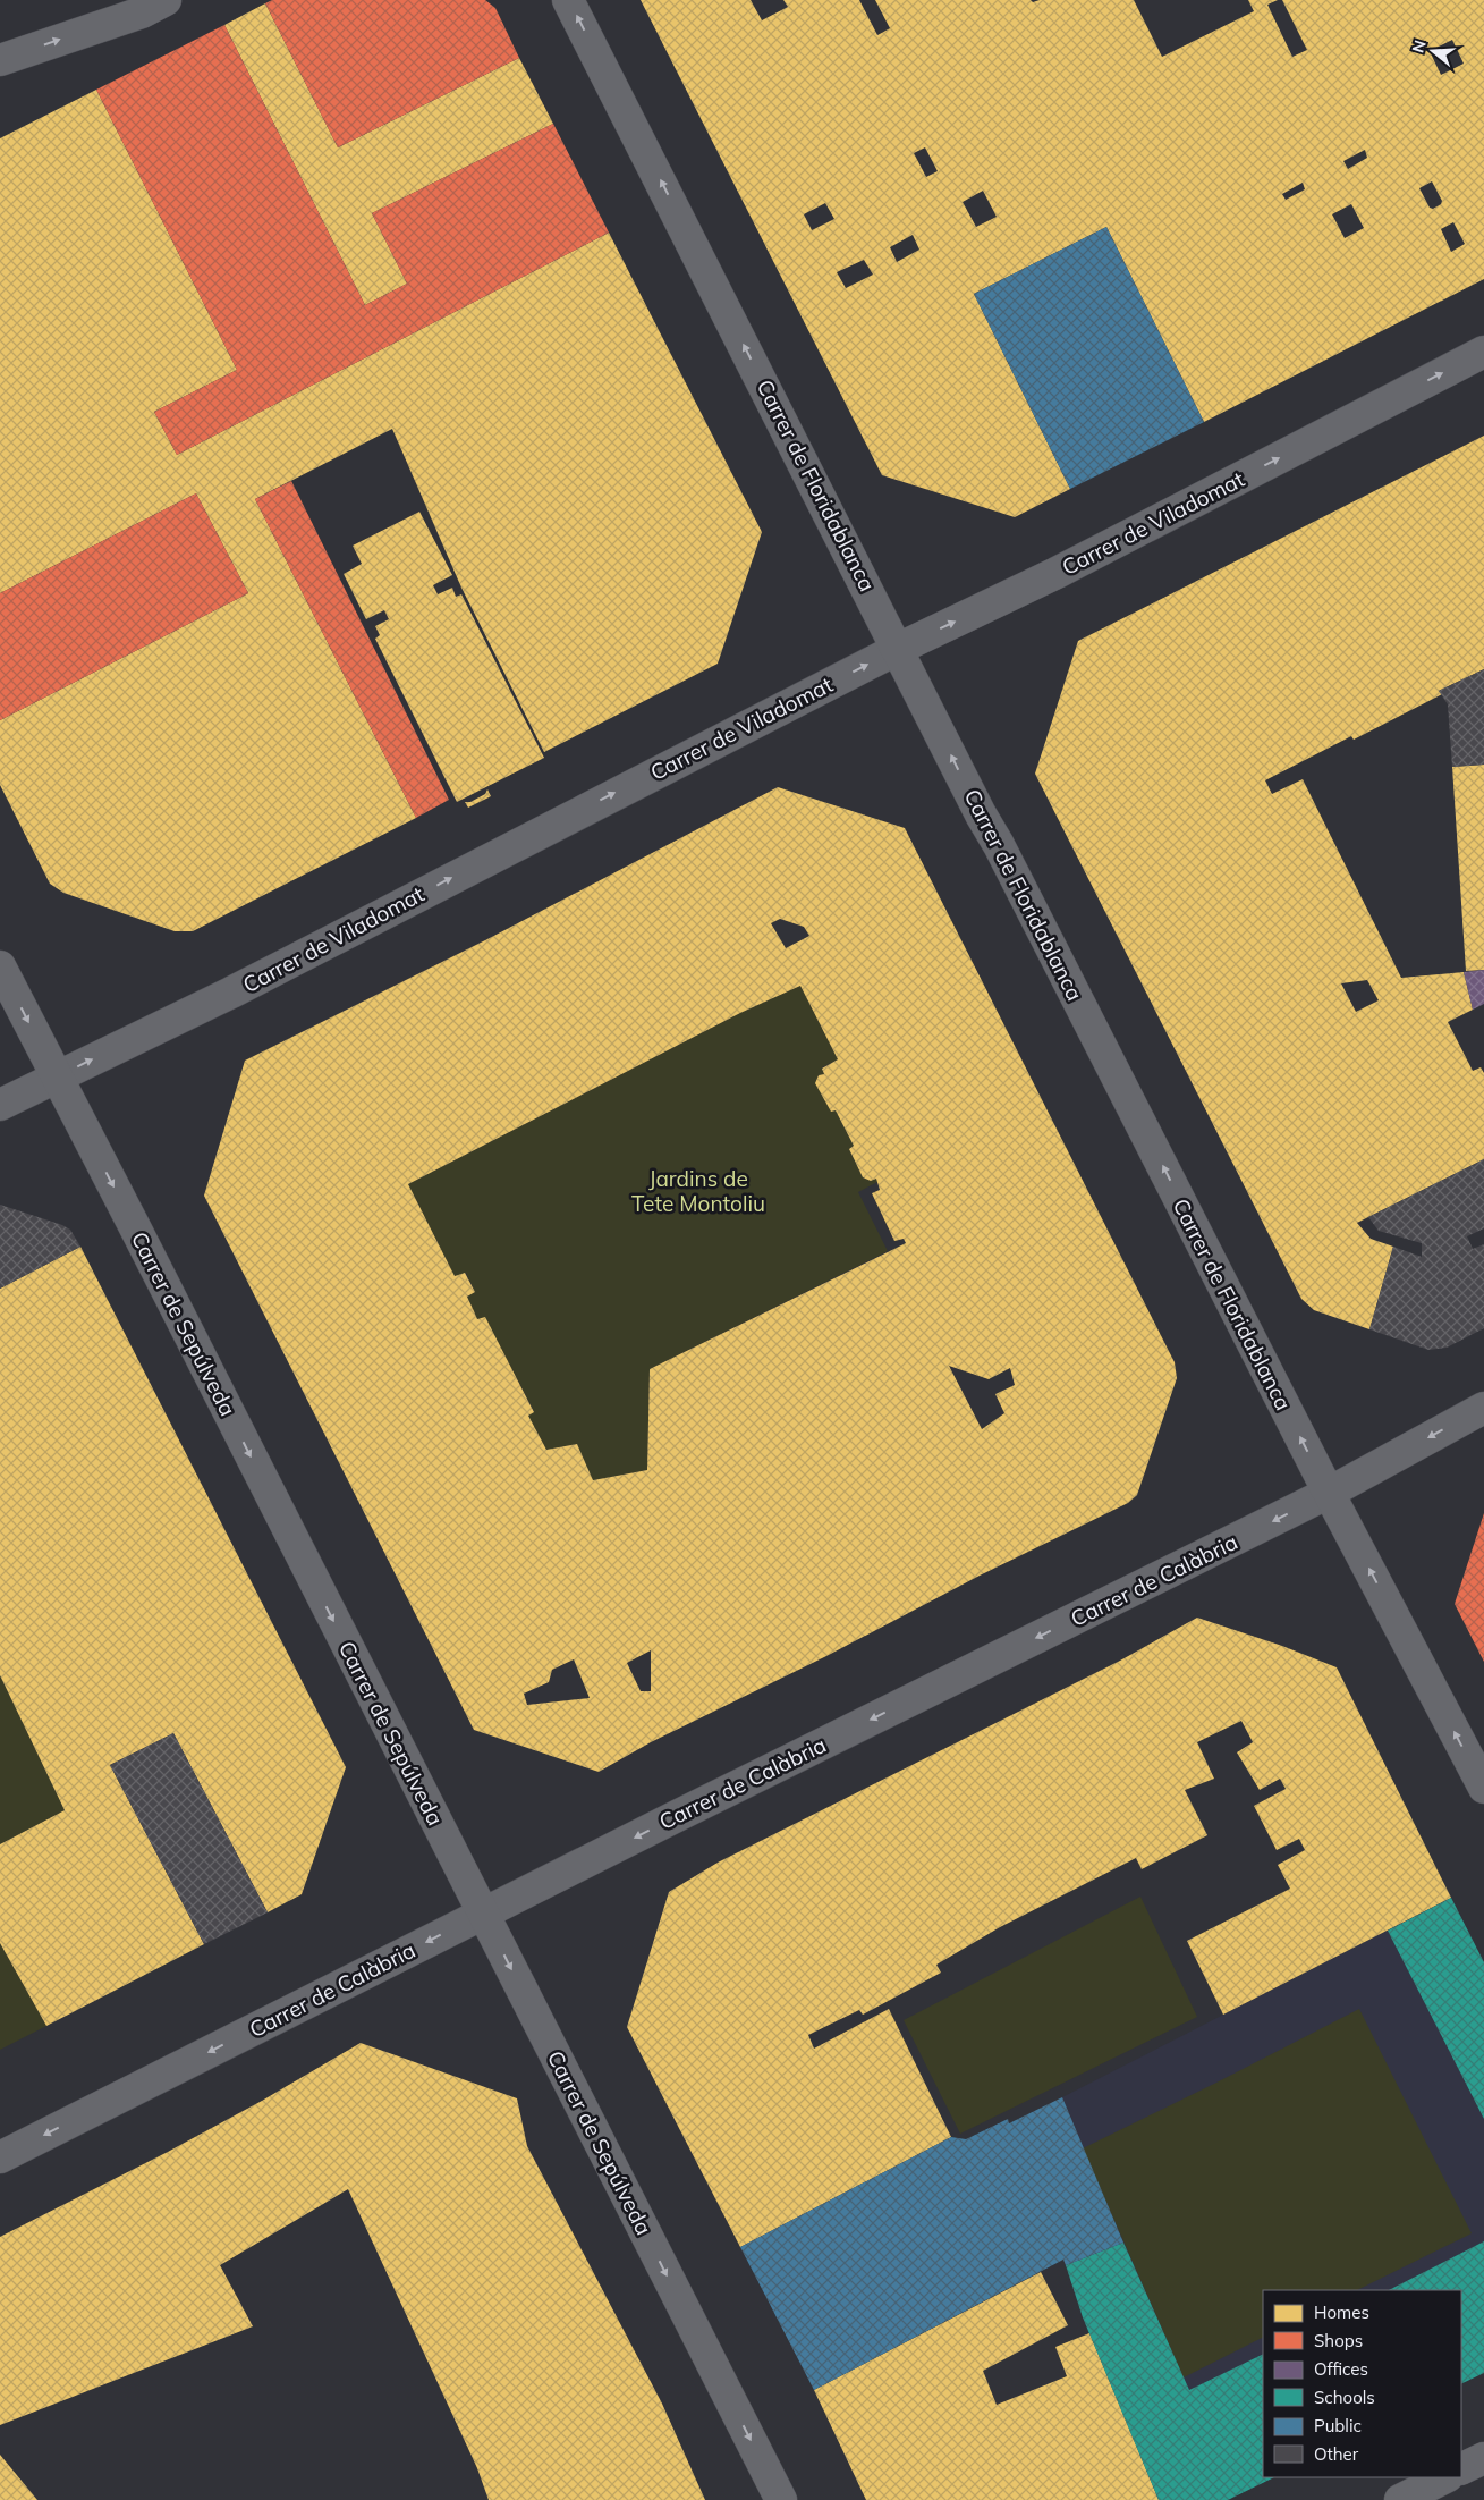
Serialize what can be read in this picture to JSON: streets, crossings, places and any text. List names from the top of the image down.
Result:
{
  "streets": {
    "street": [
      "Carrer de Floridablanca",
      "Carrer de Viladomat",
      "Carrer de Sepúlveda",
      "Carrer de Calàbria"
    ]
  },
  "crossings": [
    ["Carrer de Floridablanca", "Carrer de Viladomat"],
    ["Carrer de Floridablanca", "Carrer de Calàbria"],
    ["Carrer de Viladomat", "Carrer de Sepúlveda"],
    ["Carrer de Sepúlveda", "Carrer de Calàbria"]
  ],
  "one_way": [
    "Carrer de Floridablanca",
    "Carrer de Viladomat",
    "Carrer de Sepúlveda",
    "Carrer de Calàbria"
  ],
  "parks": ["Jardins de Tete Montoliu"],
  "legend": [
    "Homes",
    "Shops",
    "Offices",
    "Schools",
    "Public",
    "Other"
  ],
  "north": "left"
}
